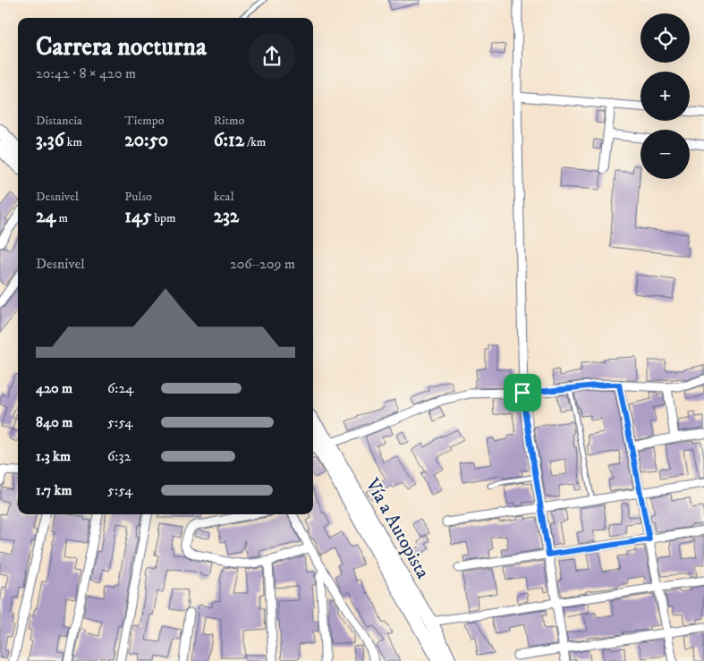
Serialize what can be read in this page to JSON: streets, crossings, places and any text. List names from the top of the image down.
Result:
{
  "streets": {
    "highway": ["Vía a Autopista"]
  },
  "page": {
    "map_buttons": ["+", "−"],
    "heading": ["Carrera nocturna", "20:42 · 8 × 420 m"],
    "stats": [
      ["Distancia", "3.36 km"],
      ["Tiempo", "20:50"],
      ["Ritmo", "6:12 /km"],
      ["Desnivel", "24 m"],
      ["Pulso", "145 bpm"],
      ["kcal", "232"]
    ],
    "chart": ["Desnivel", "206–209 m"],
    "list": [
      {
        "name": "420 m",
        "note": "6:24"
      },
      {
        "name": "840 m",
        "note": "5:54"
      },
      {
        "name": "1.3 km",
        "note": "6:32"
      },
      {
        "name": "1.7 km",
        "note": "5:54"
      }
    ]
  }
}
